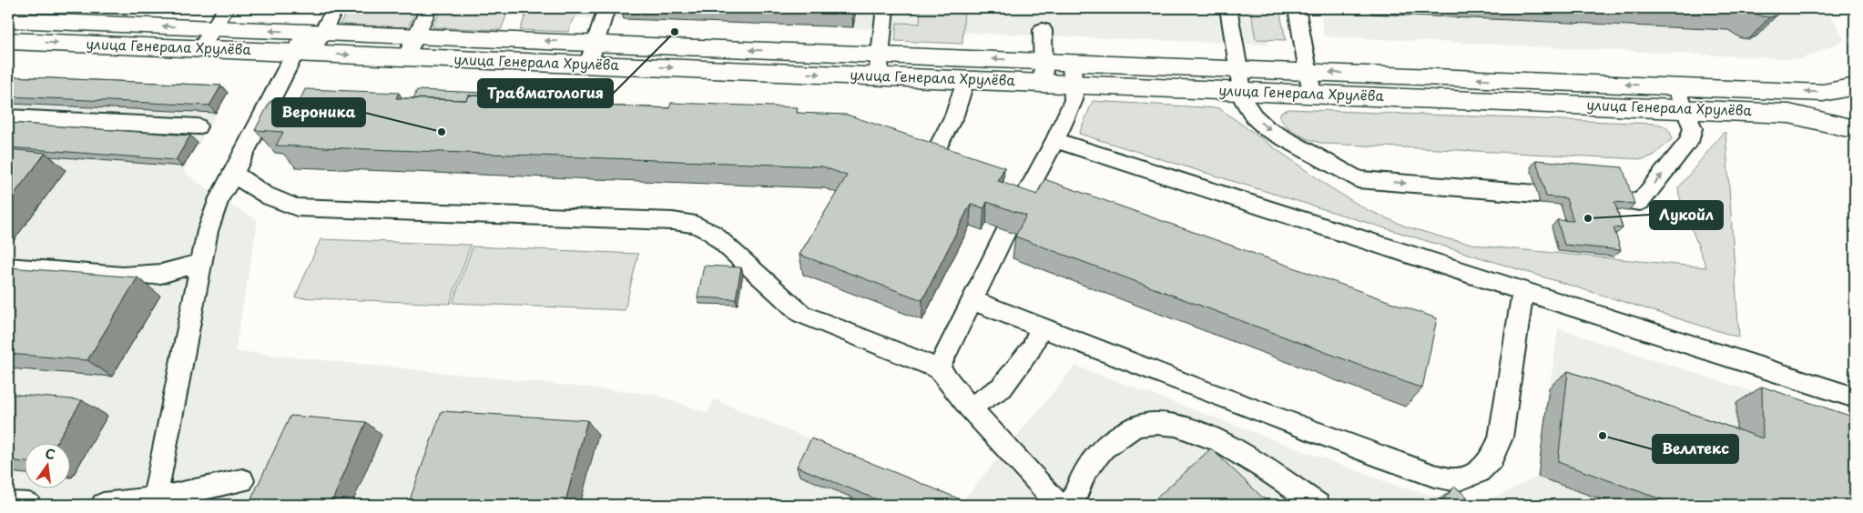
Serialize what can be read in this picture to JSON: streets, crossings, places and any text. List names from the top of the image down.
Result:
{
  "streets": {
    "street": ["улица Генерала Хрулёва"]
  },
  "places": [
    "Травматология",
    "Вероника",
    "Лукойл",
    "Веллтекс"
  ],
  "north": "top"
}
